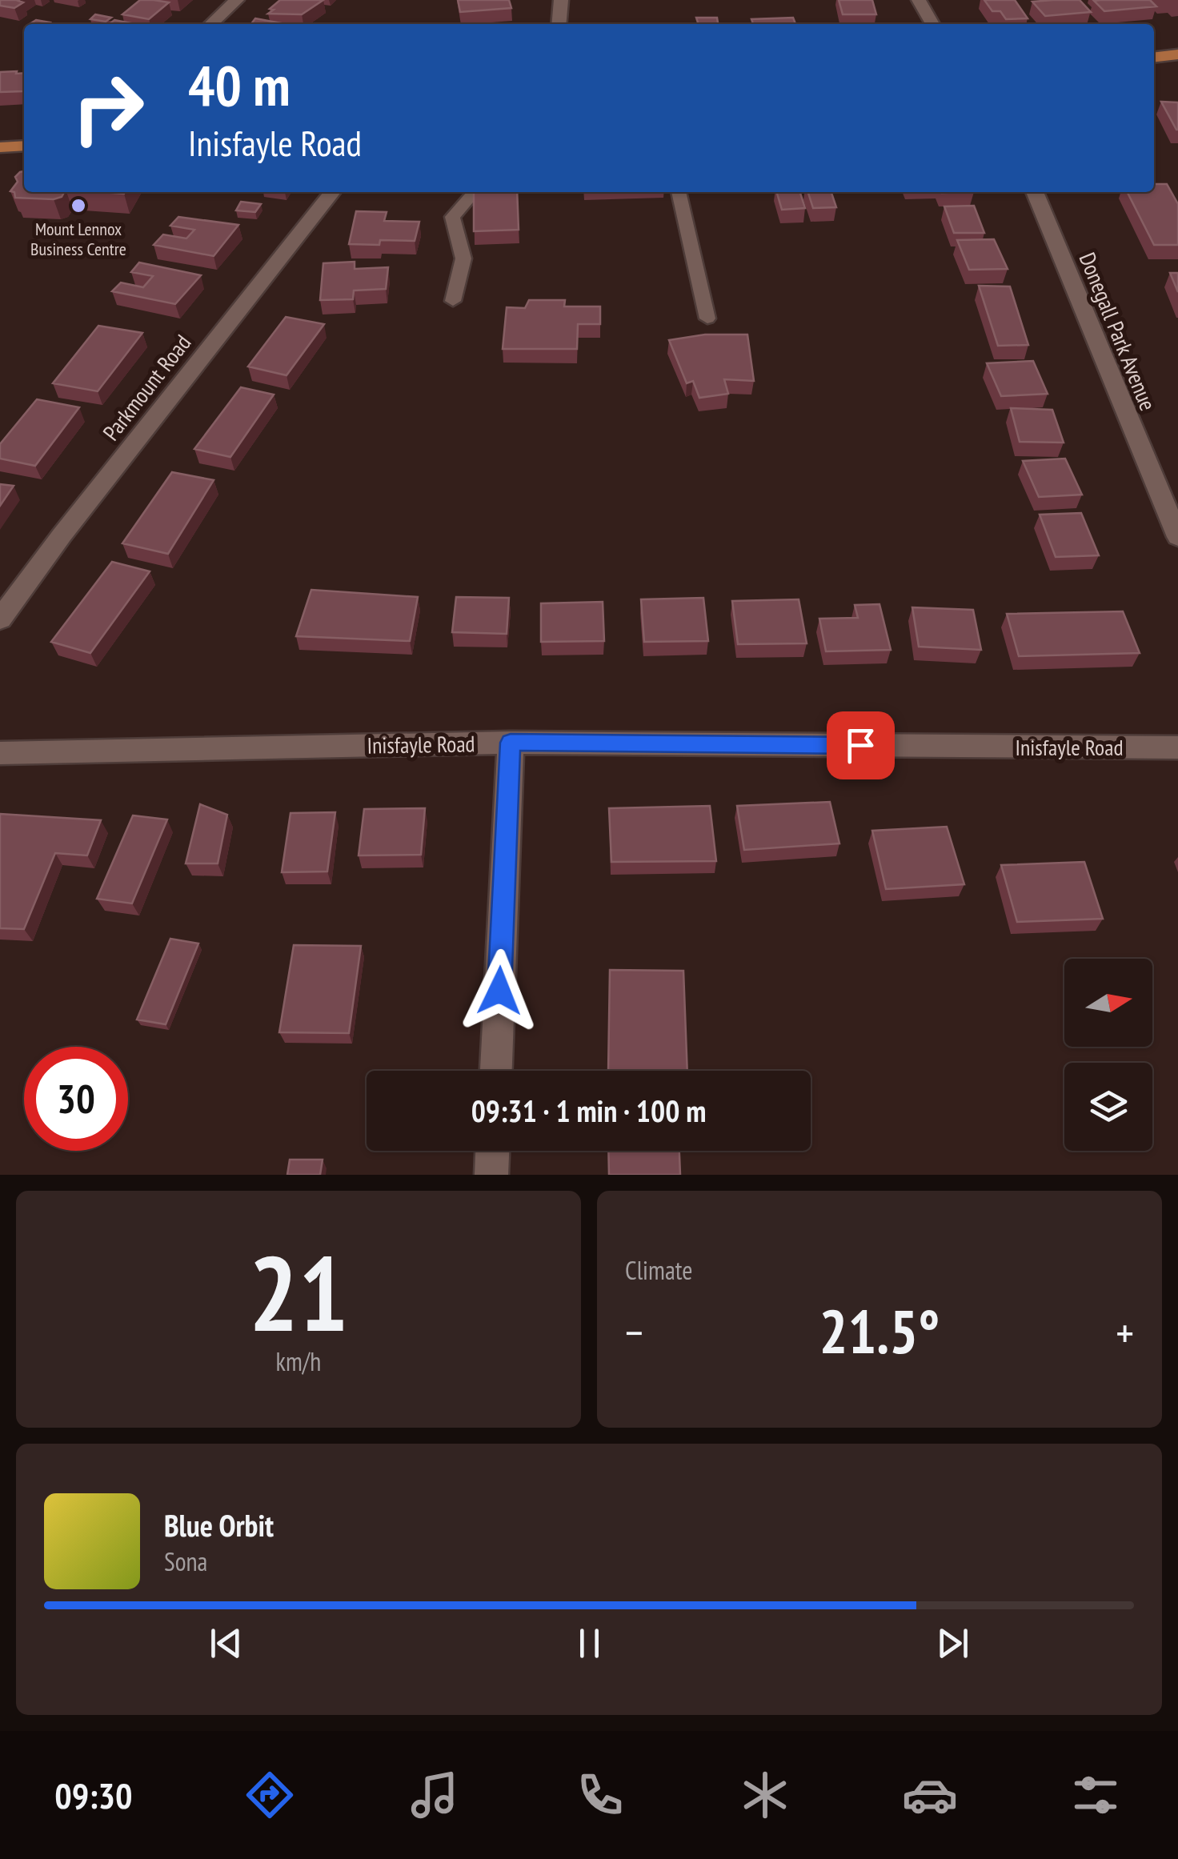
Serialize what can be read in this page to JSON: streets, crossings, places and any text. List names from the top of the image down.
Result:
{
  "streets": {
    "street": ["Donegall Park Avenue", "Parkmount Road", "Inisfayle Road"]
  },
  "places": ["Mount Lennox Business Centre"],
  "north": "right",
  "page": {
    "turn": ["40 m", "Inisfayle Road"],
    "limit": "30",
    "trip": "09:31 · 1 min · 100 m",
    "tile": [
      ["21", "km/h"],
      "Climate"
    ],
    "heat": ["−", "21.5°", "+"],
    "song": ["Blue Orbit", "Sona"],
    "tabs": "09:30"
  }
}
